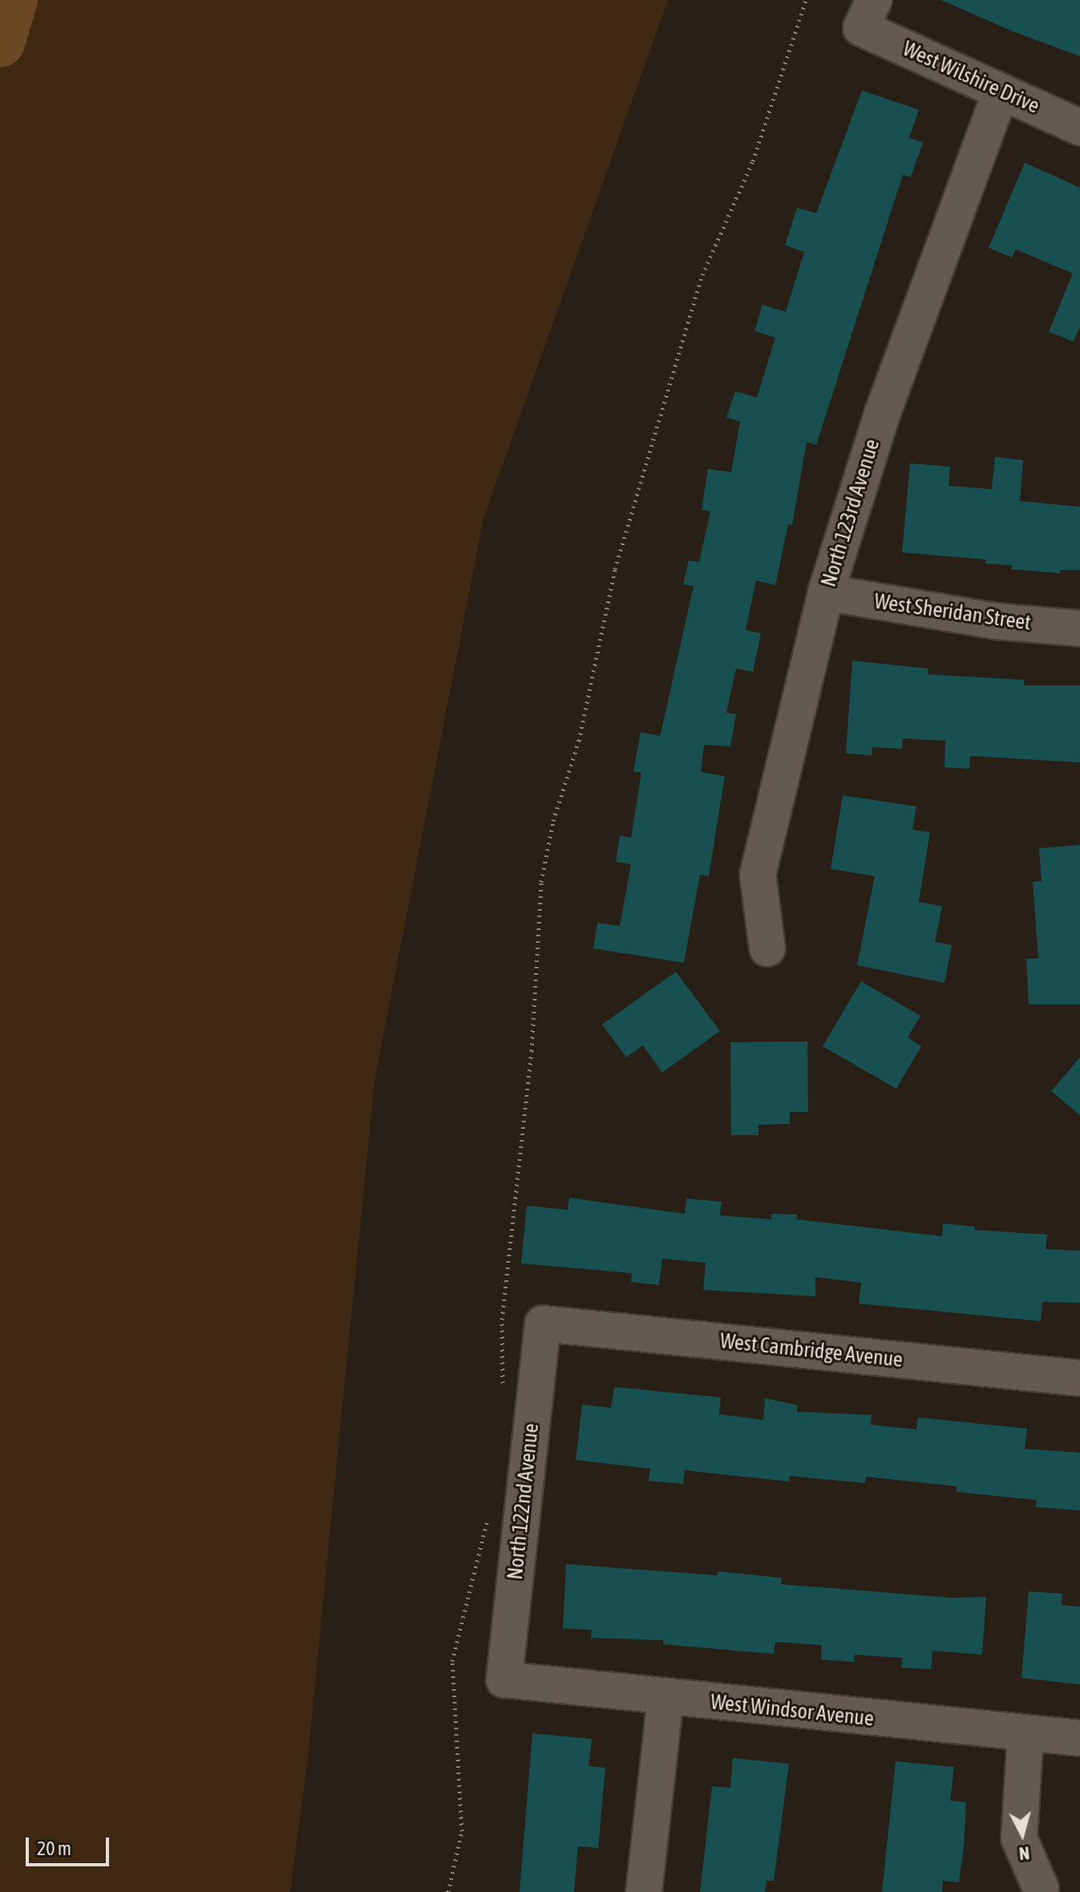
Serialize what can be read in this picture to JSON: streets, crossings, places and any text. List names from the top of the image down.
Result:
{
  "streets": {
    "street": [
      "West Wilshire Drive",
      "North 123rd Avenue",
      "West Sheridan Street",
      "West Cambridge Avenue",
      "North 122nd Avenue",
      "West Windsor Avenue"
    ]
  },
  "crossings": [
    ["West Wilshire Drive", "North 123rd Avenue"],
    ["North 123rd Avenue", "West Sheridan Street"],
    ["West Cambridge Avenue", "North 122nd Avenue"],
    ["North 122nd Avenue", "West Windsor Avenue"]
  ],
  "scale_bar": "20 m",
  "north": "bottom"
}
